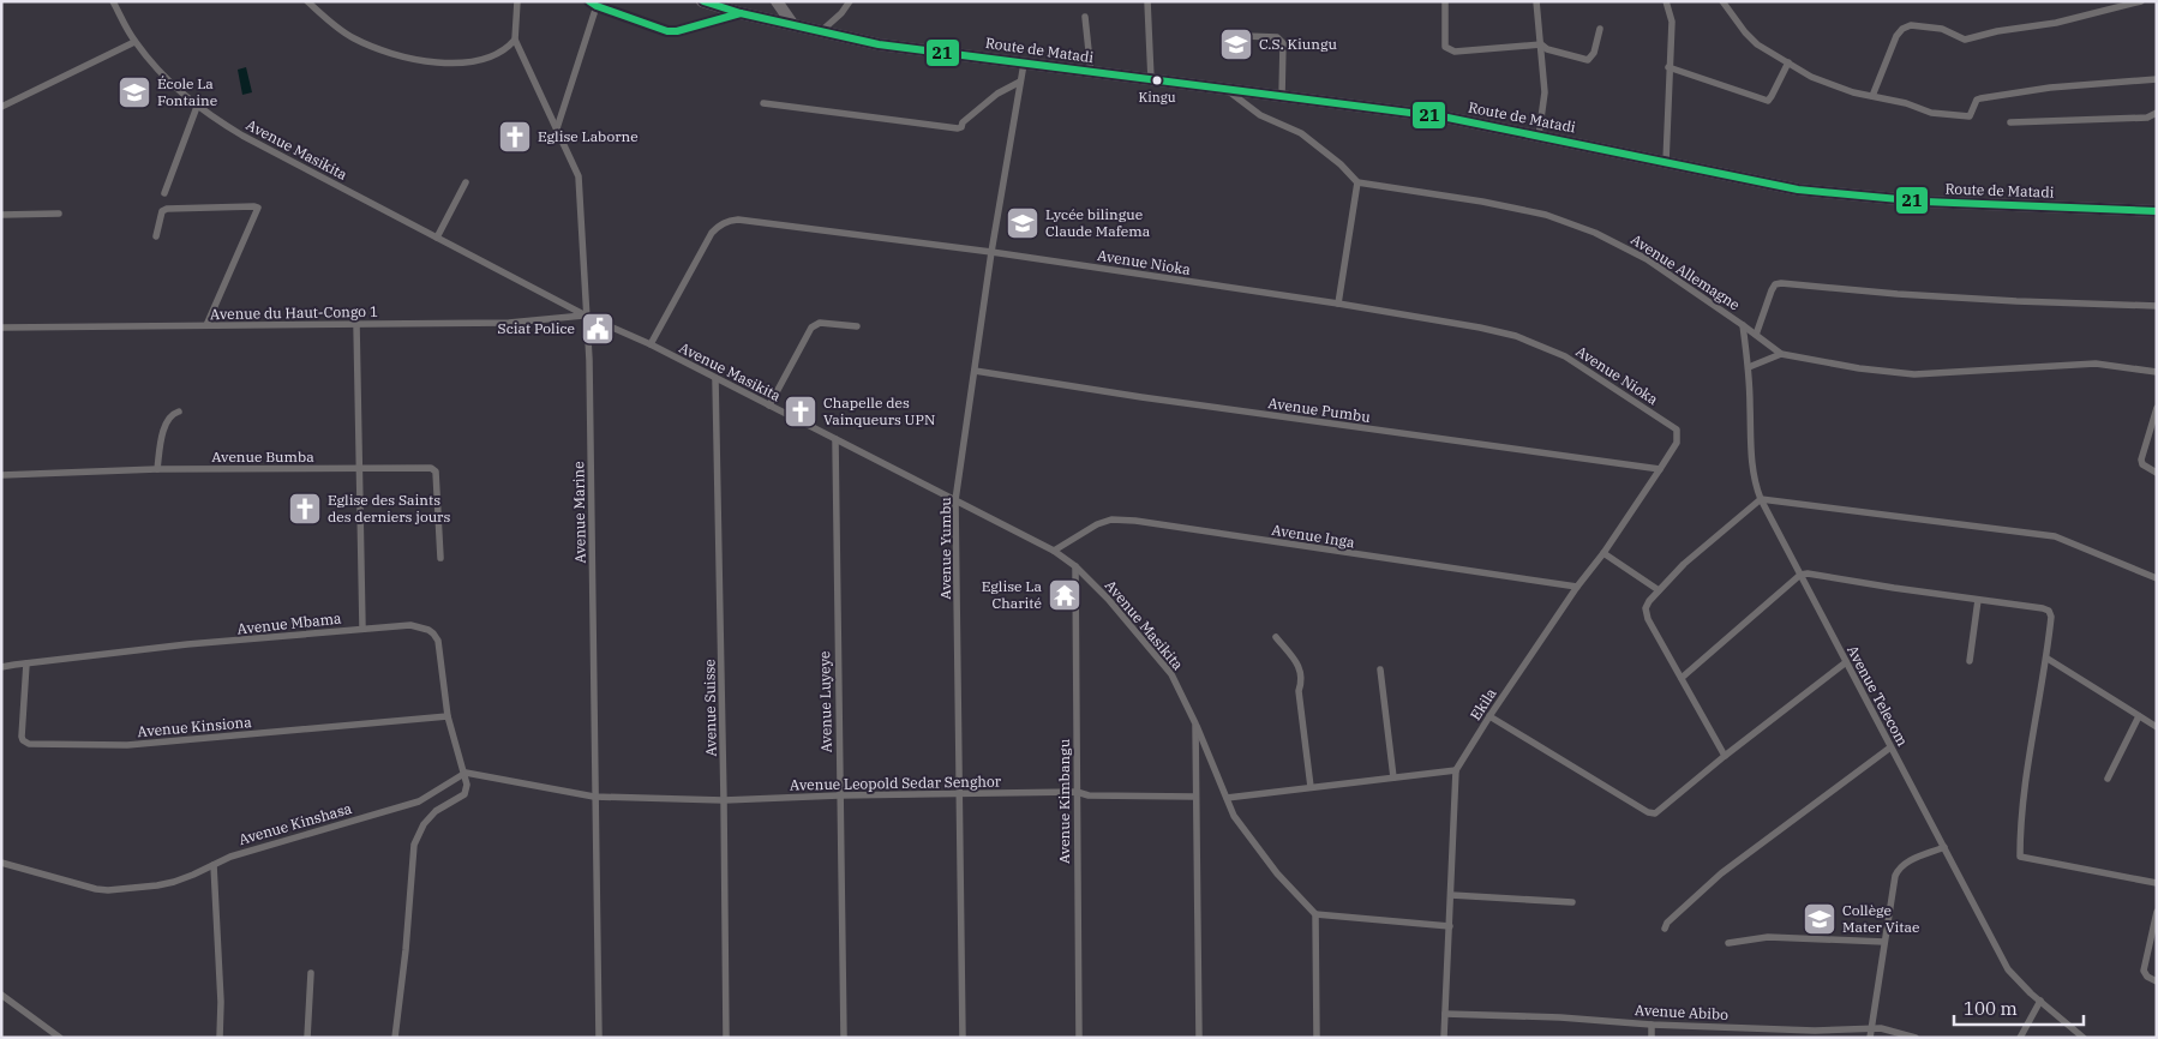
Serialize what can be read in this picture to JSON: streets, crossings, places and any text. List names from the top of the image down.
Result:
{
  "streets": {
    "highway": ["Route de Matadi"],
    "street": [
      "Avenue Masikita",
      "Avenue Nioka",
      "Avenue Allemagne",
      "Avenue du Haut-Congo 1",
      "Avenue Pumbu",
      "Avenue Bumba",
      "Avenue Marine",
      "Avenue Inga",
      "Avenue Yumbu",
      "Avenue Mbama",
      "Avenue Telecom",
      "Avenue Luyeye",
      "Ekila",
      "Avenue Suisse",
      "Avenue Kinsiona",
      "Avenue Leopold Sedar Senghor",
      "Avenue Kimbangu",
      "Avenue Kinshasa",
      "Avenue Abibo"
    ]
  },
  "crossings": [
    ["Route de Matadi", "Avenue Yumbu"],
    ["Avenue Masikita", "Avenue Nioka"],
    ["Avenue Masikita", "Avenue du Haut-Congo 1"],
    ["Avenue Masikita", "Avenue Marine"],
    ["Avenue Masikita", "Avenue Inga"],
    ["Avenue Masikita", "Avenue Yumbu"],
    ["Avenue Masikita", "Avenue Luyeye"],
    ["Avenue Masikita", "Avenue Suisse"],
    ["Avenue Masikita", "Avenue Leopold Sedar Senghor"],
    ["Avenue Masikita", "Avenue Kimbangu"],
    ["Avenue Nioka", "Avenue Yumbu"],
    ["Avenue Nioka", "Ekila"],
    ["Avenue Allemagne", "Avenue Telecom"],
    ["Avenue du Haut-Congo 1", "Avenue Marine"],
    ["Avenue Pumbu", "Avenue Yumbu"],
    ["Avenue Pumbu", "Ekila"],
    ["Avenue Marine", "Avenue Leopold Sedar Senghor"],
    ["Avenue Inga", "Ekila"],
    ["Avenue Yumbu", "Avenue Leopold Sedar Senghor"],
    ["Avenue Mbama", "Avenue Kinsiona"],
    ["Avenue Mbama", "Avenue Kinshasa"],
    ["Avenue Luyeye", "Avenue Leopold Sedar Senghor"],
    ["Ekila", "Avenue Abibo"],
    ["Avenue Suisse", "Avenue Leopold Sedar Senghor"],
    ["Avenue Leopold Sedar Senghor", "Avenue Kimbangu"]
  ],
  "places": {
    "school or university": [
      "C.S. Kiungu",
      "École La Fontaine",
      "Lycée bilingue Claude Mafema",
      "Collège Mater Vitae"
    ],
    "other": ["Kingu"],
    "church": ["Eglise Laborne", "Chapelle des Vainqueurs UPN", "Eglise des Saints des derniers jours"],
    "public building": ["Sciat Police"],
    "temple": ["Eglise La Charité"]
  },
  "lines": ["transit line 21"],
  "scale_bar": "100 m"
}
